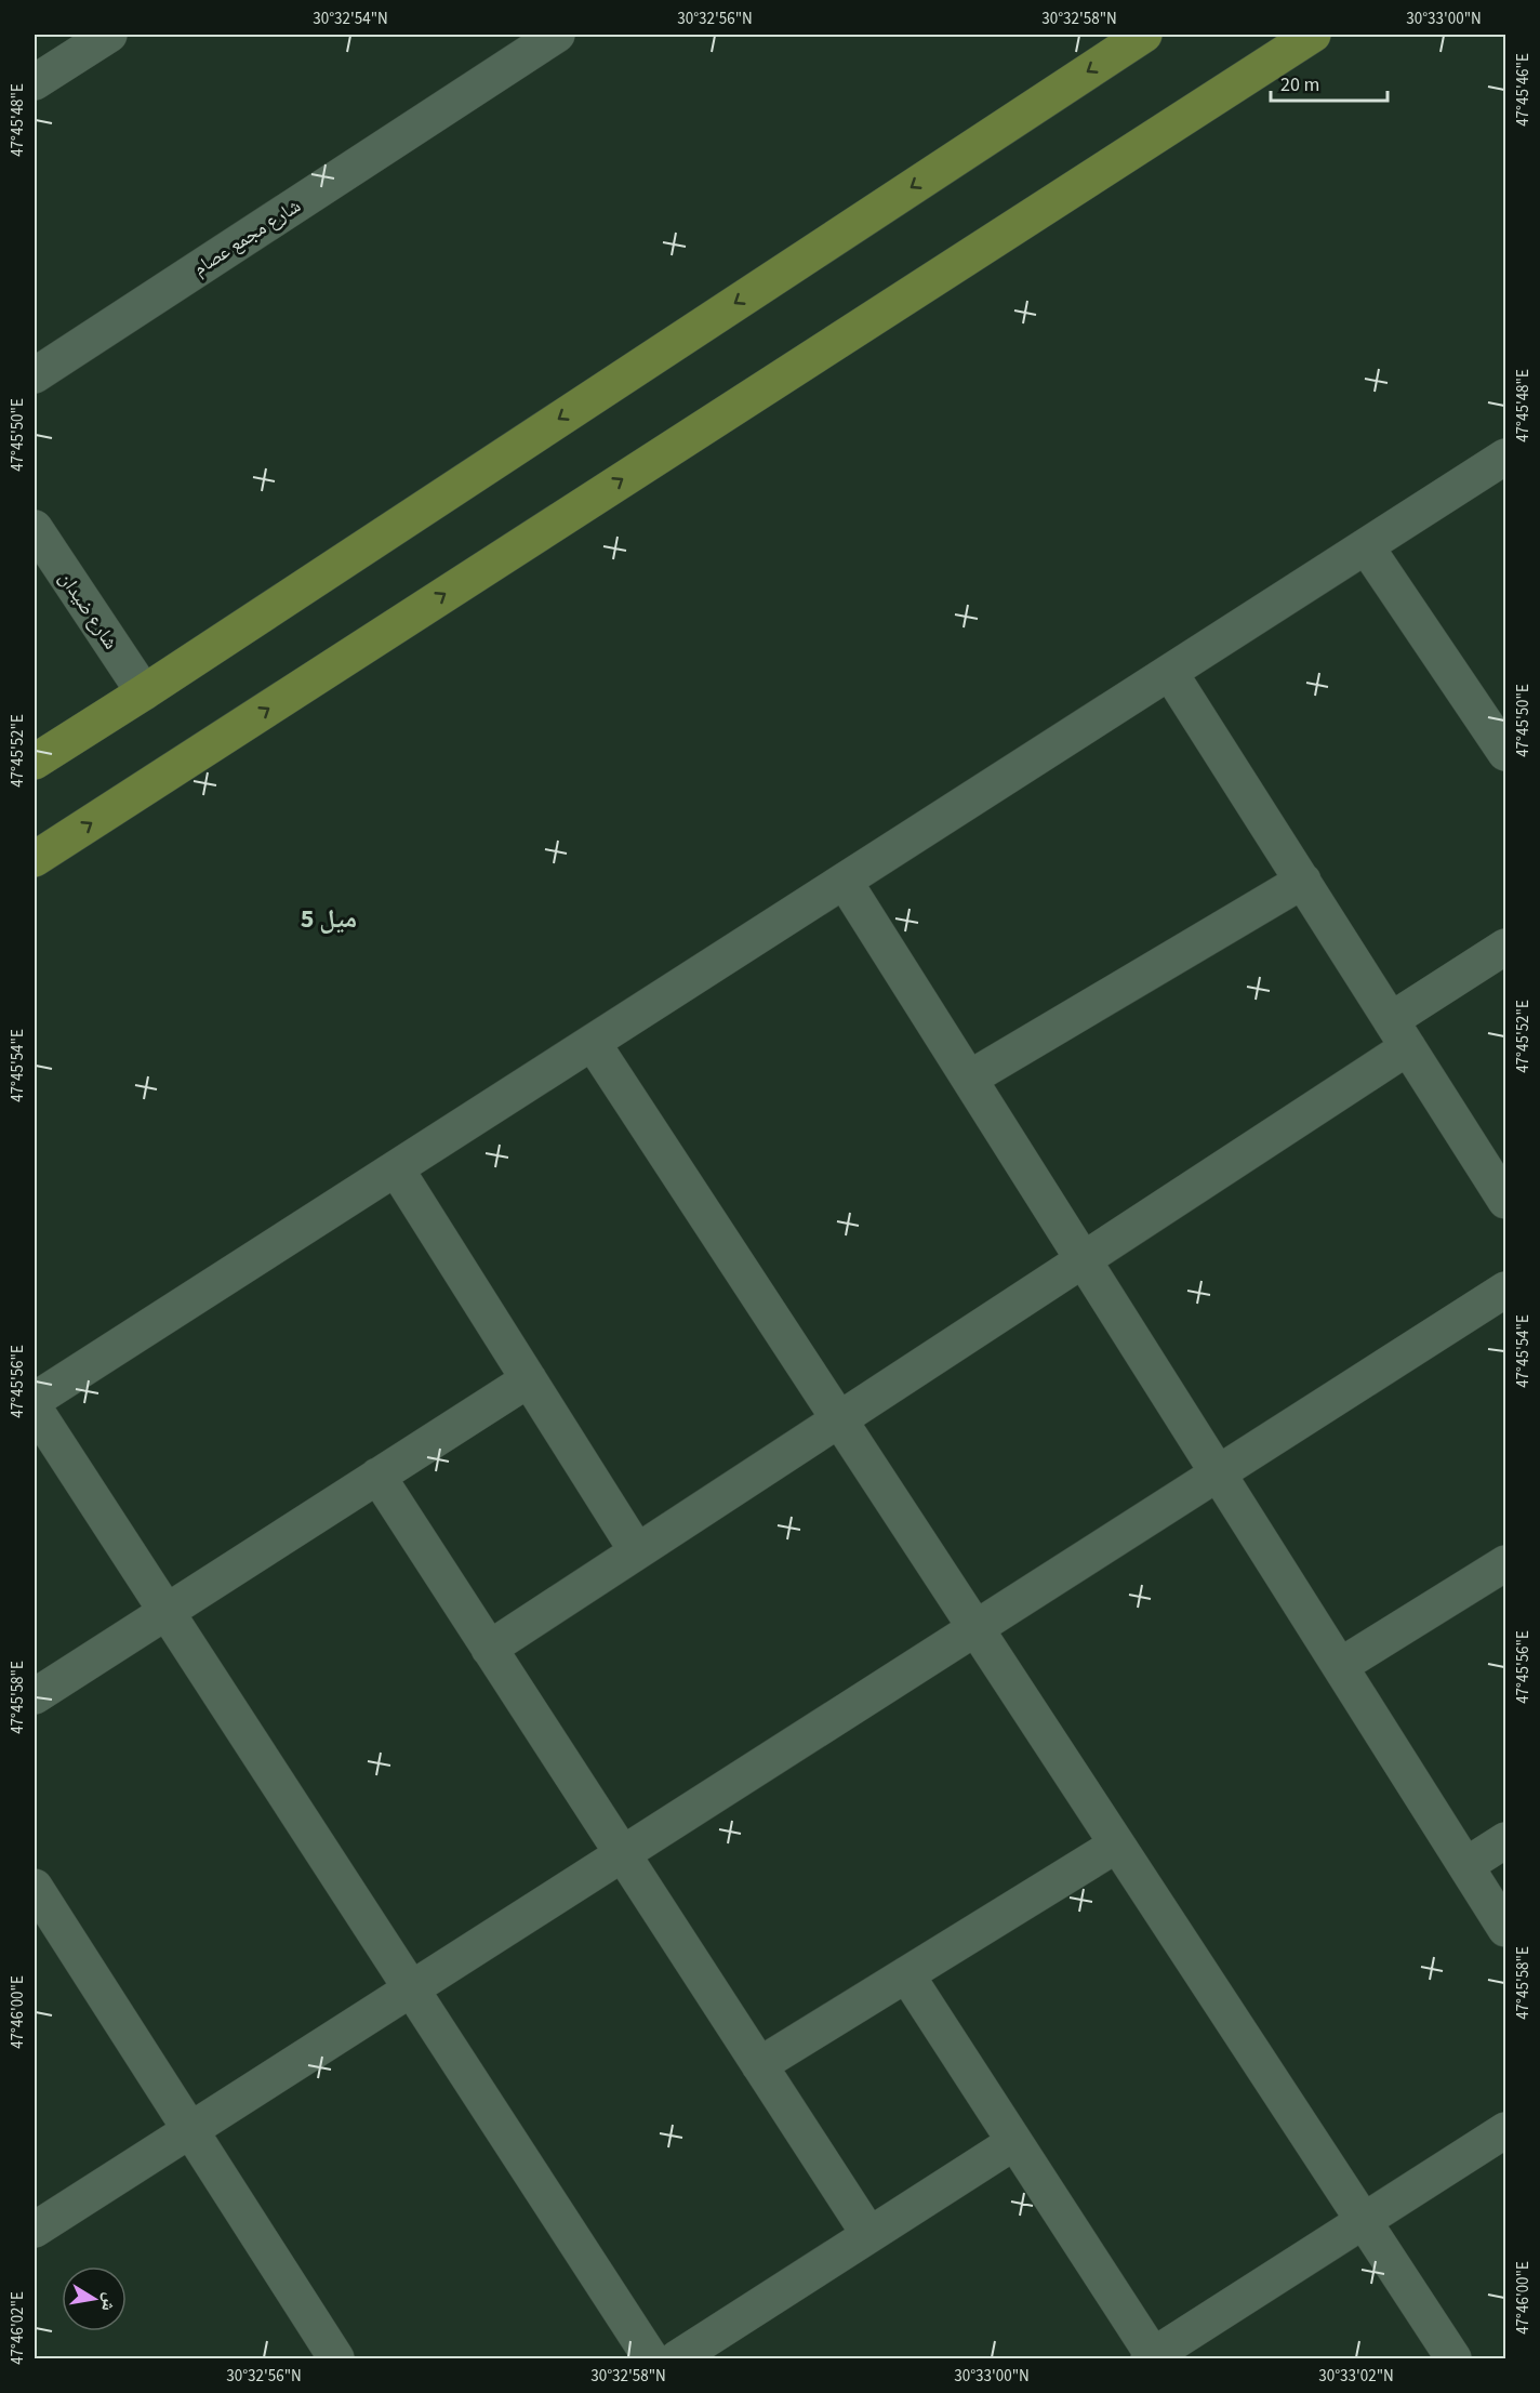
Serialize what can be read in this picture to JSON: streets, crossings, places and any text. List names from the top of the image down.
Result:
{
  "streets": {
    "street": ["شارع مجمع عصام", "شارع ضيدان"]
  },
  "districts": ["5 ميل"],
  "scale_bar": "20 m",
  "north": "right",
  "coordinates": [
    "30°32'54\"N",
    "30°32'56\"N",
    "30°32'58\"N",
    "30°33'00\"N",
    "47°45'46\"E",
    "47°45'48\"E",
    "47°45'50\"E",
    "47°45'52\"E",
    "47°45'54\"E",
    "47°45'56\"E",
    "47°45'58\"E",
    "47°46'00\"E",
    "47°46'02\"E",
    "30°33'02\"N"
  ]
}
